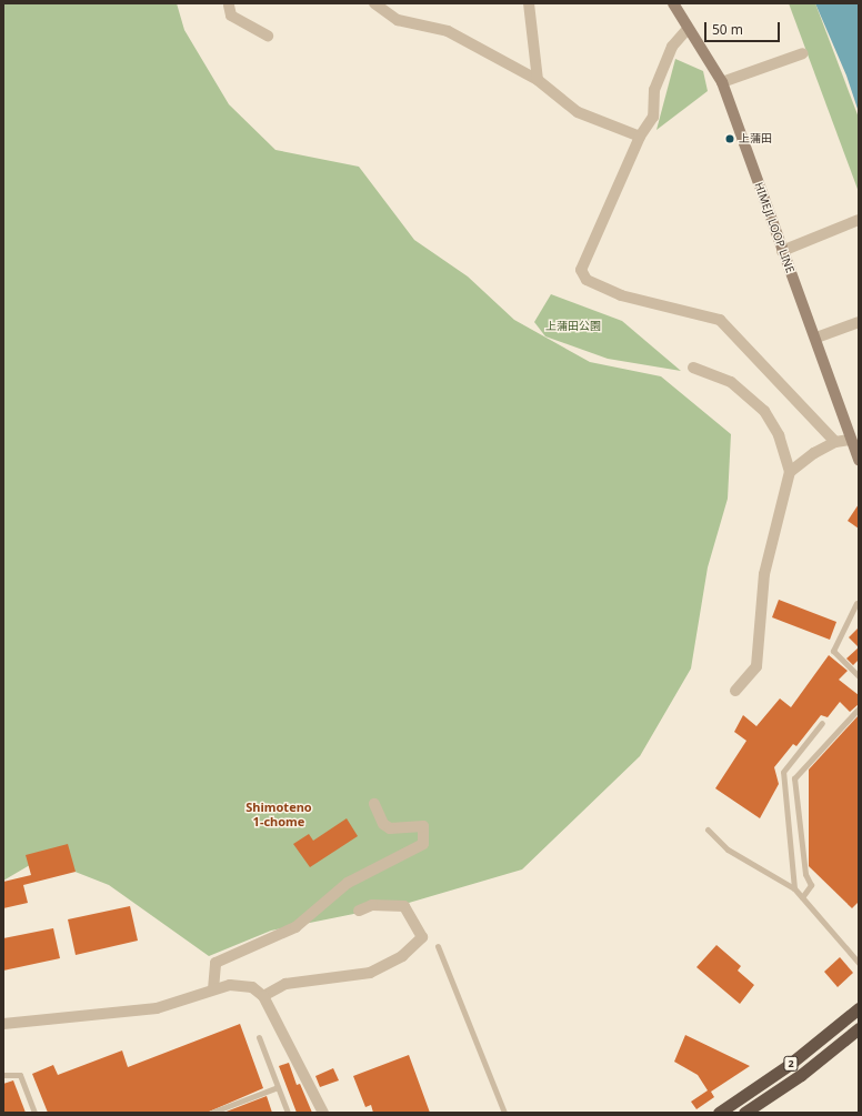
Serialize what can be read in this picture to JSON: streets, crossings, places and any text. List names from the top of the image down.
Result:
{
  "streets": {
    "highway": ["2"],
    "main road": ["HIMEJI LOOP LINE"]
  },
  "districts": ["Shimoteno 1-chome"],
  "parks": ["上蒲田公園"],
  "places": ["上蒲田"],
  "scale_bar": "50 m"
}
